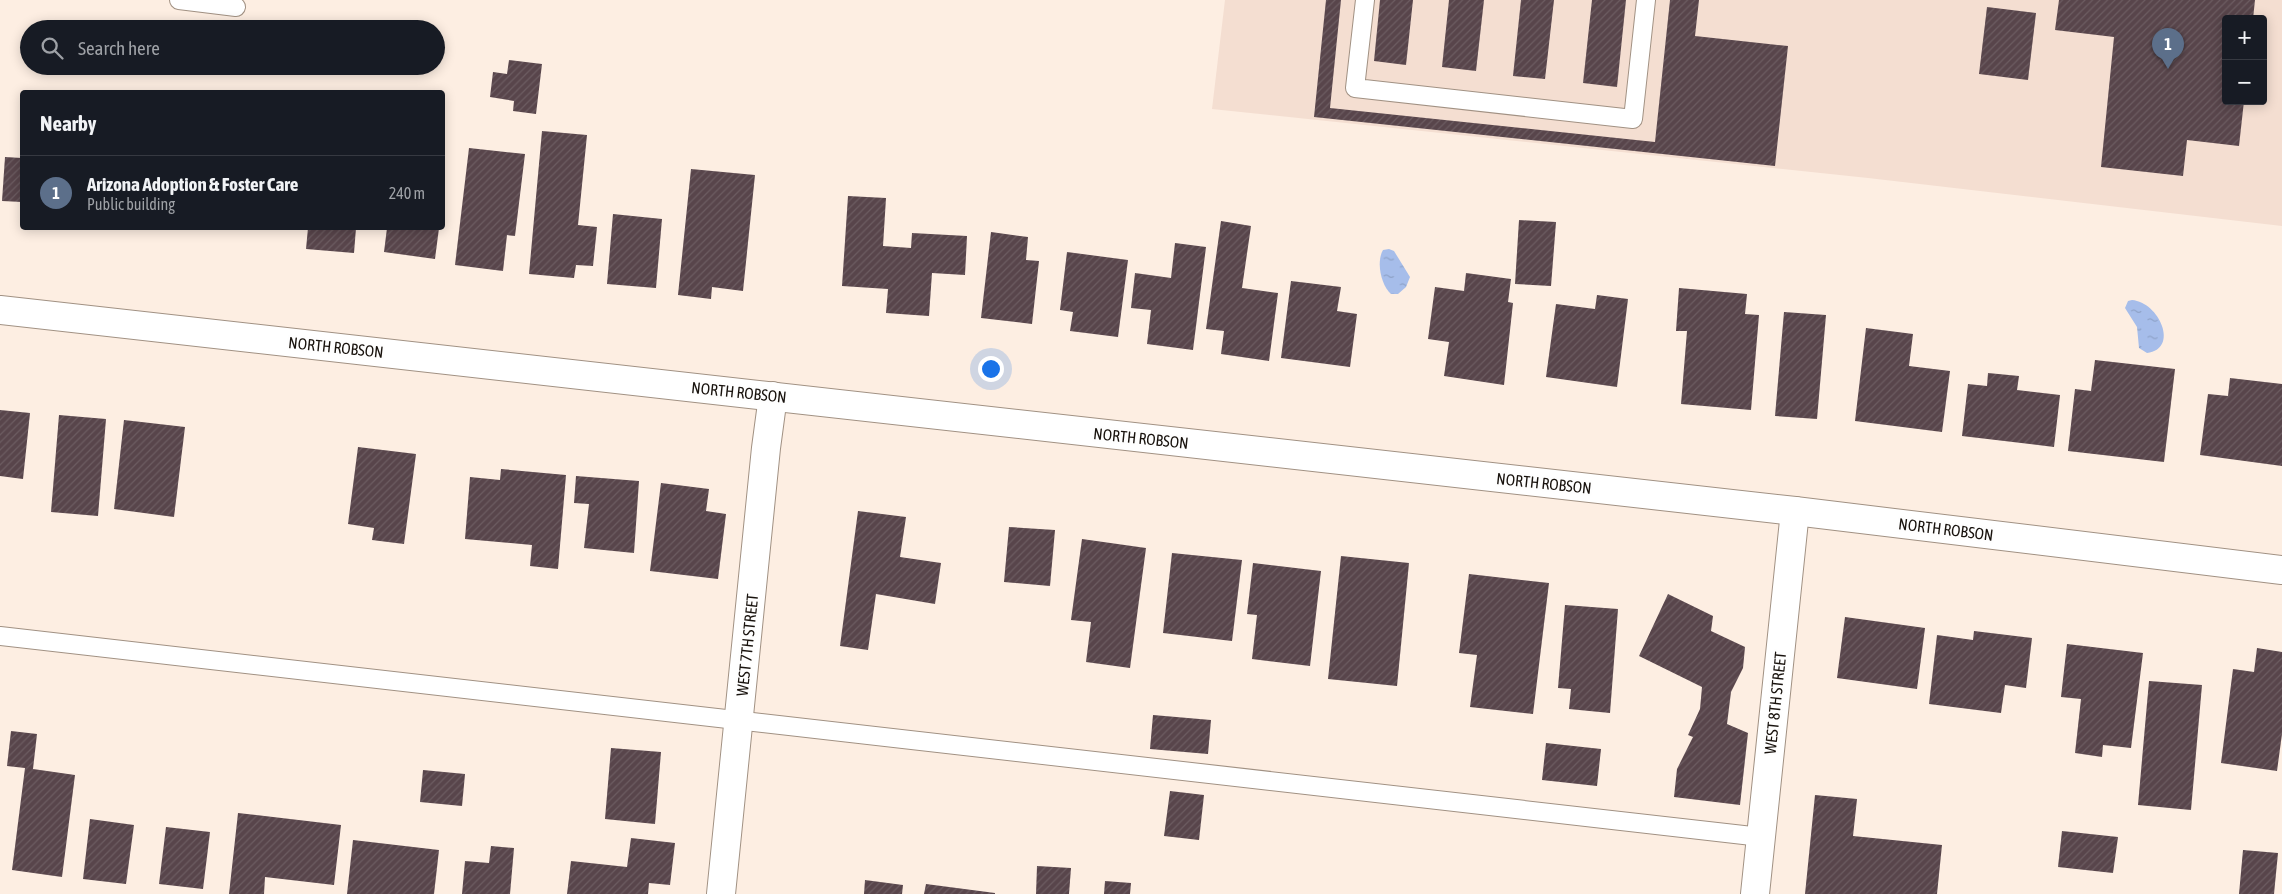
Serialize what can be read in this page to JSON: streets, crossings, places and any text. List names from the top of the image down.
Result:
{
  "streets": {
    "street": ["NORTH ROBSON", "WEST 7TH STREET", "WEST 8TH STREET"]
  },
  "crossings": [
    ["NORTH ROBSON", "WEST 7TH STREET"],
    ["NORTH ROBSON", "WEST 8TH STREET"]
  ],
  "page": {
    "map_buttons": ["+", "−"],
    "search": "Search here",
    "pins": "1",
    "heading": "Nearby",
    "list": [
      {
        "mark": "1",
        "name": "Arizona Adoption & Foster Care",
        "note": "Public building",
        "value": "240 m"
      }
    ]
  }
}
